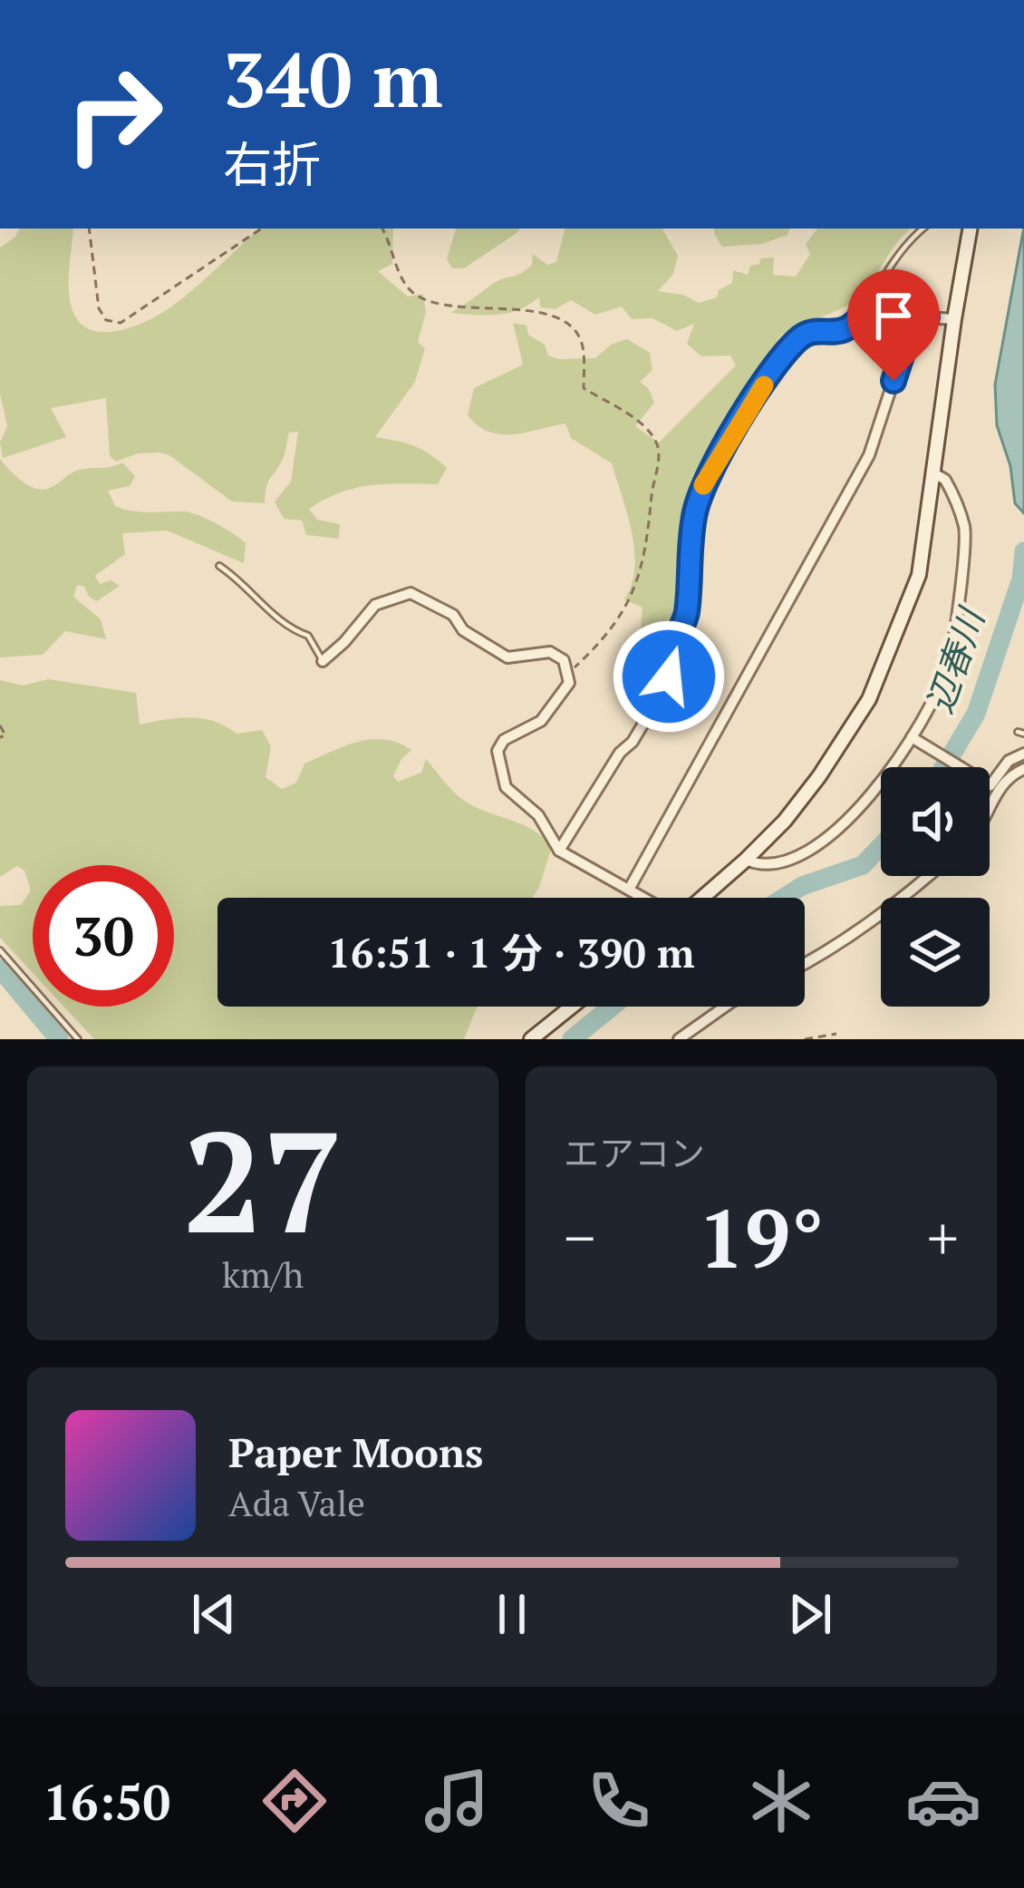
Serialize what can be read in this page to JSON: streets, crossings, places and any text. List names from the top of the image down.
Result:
{
  "water": ["辺春川"],
  "page": {
    "turn": ["340 m", "右折"],
    "limit": "30",
    "trip": "16:51 · 1 分 · 390 m",
    "tile": [
      ["27", "km/h"],
      "エアコン"
    ],
    "heat": ["−", "19°", "+"],
    "song": ["Paper Moons", "Ada Vale"],
    "tabs": "16:50"
  }
}
